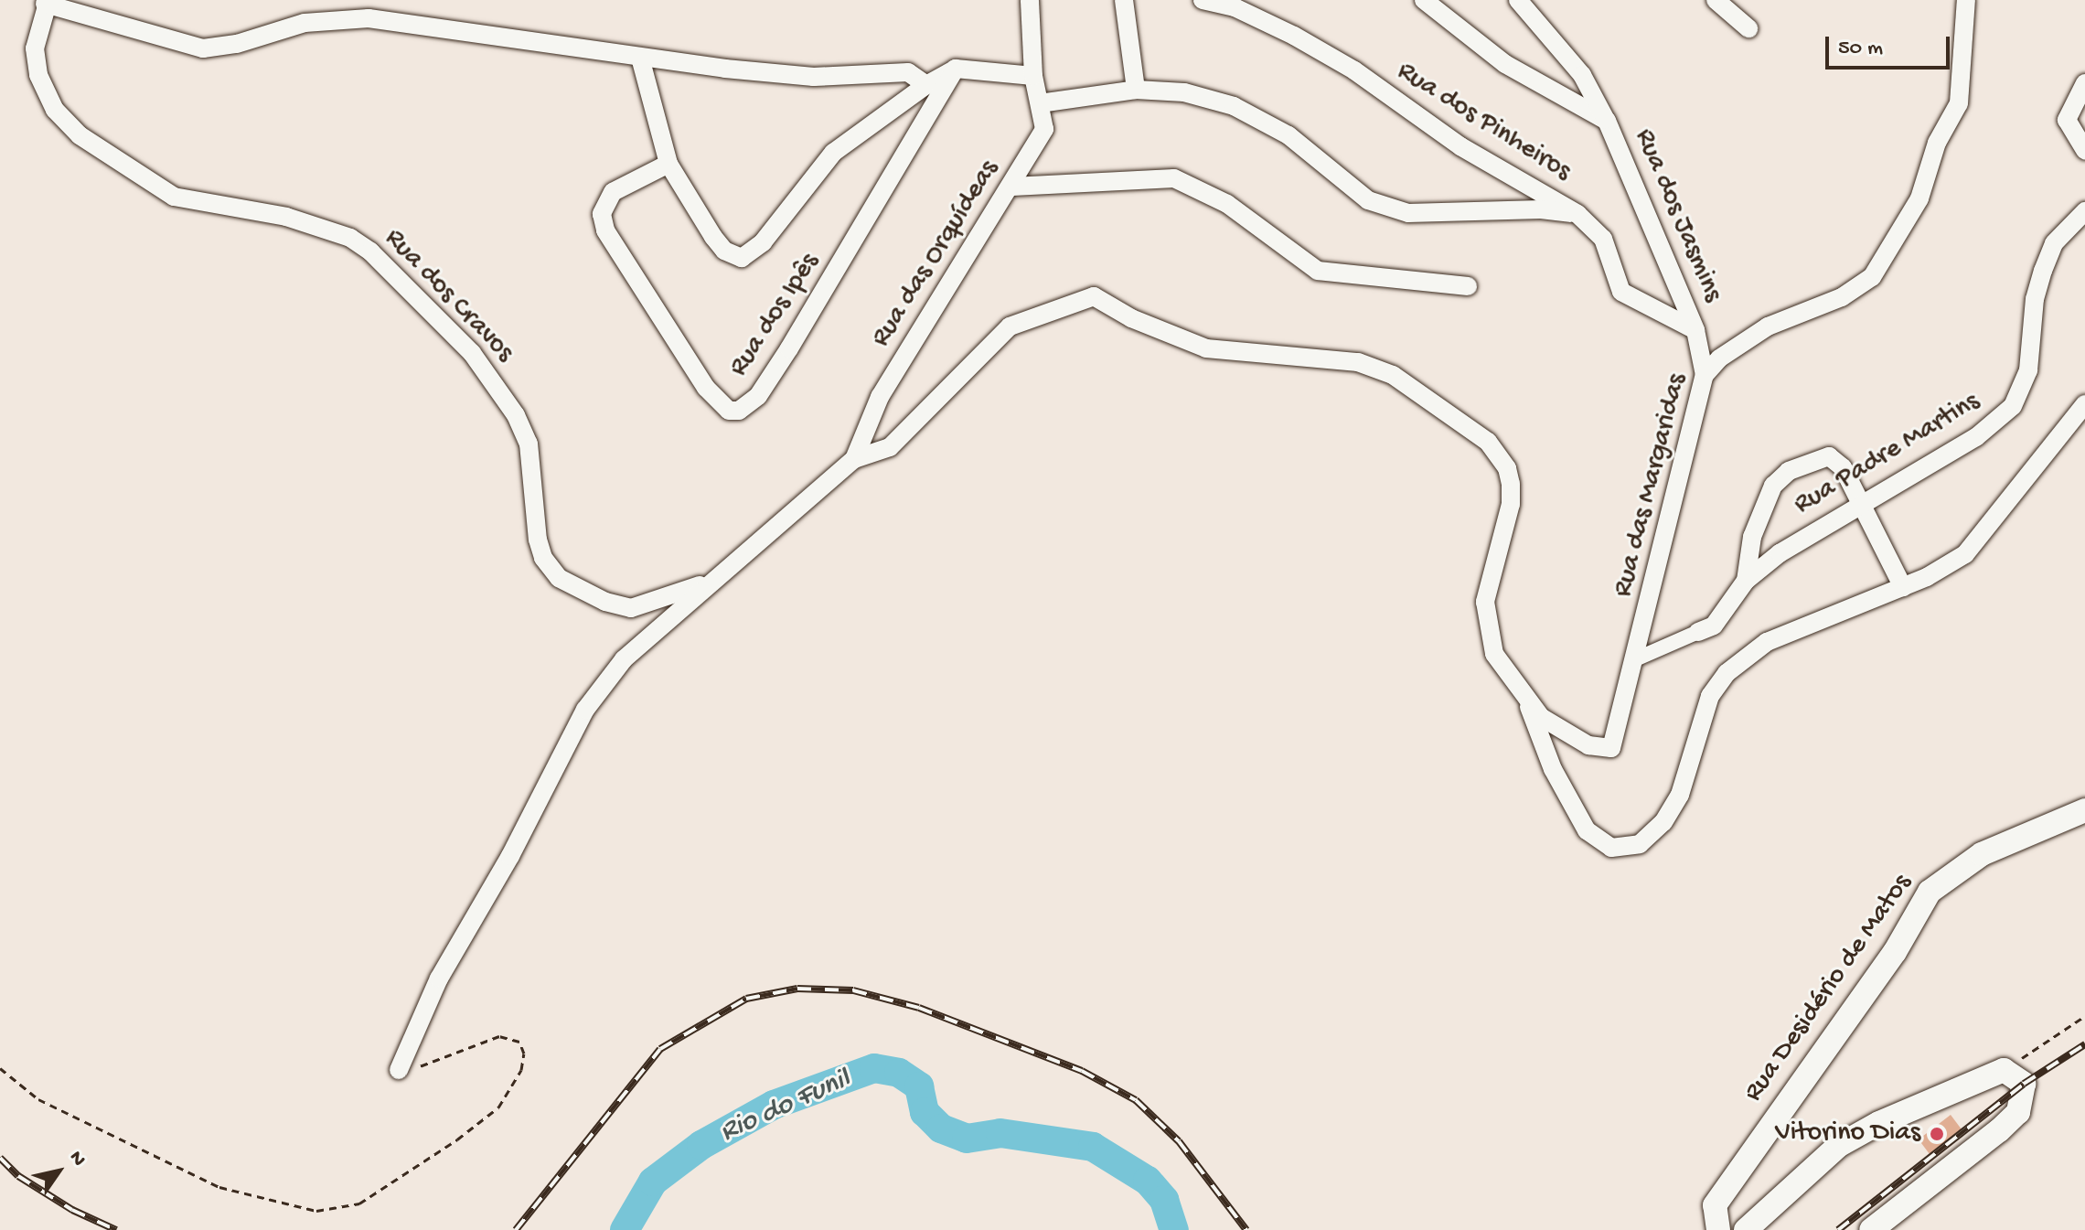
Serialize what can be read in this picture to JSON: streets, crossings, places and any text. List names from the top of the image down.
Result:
{
  "streets": {
    "street": [
      "Rua dos Pinheiros",
      "Rua dos Jasmins",
      "Rua das Orquídeas",
      "Rua dos Cravos",
      "Rua dos Ipês",
      "Rua Padre Martins",
      "Rua das Margaridas",
      "Rua Desidério de Matos"
    ]
  },
  "crossings": [
    ["Rua dos Pinheiros", "Rua dos Jasmins"],
    ["Rua dos Jasmins", "Rua das Margaridas"]
  ],
  "water": ["Rio do Funil"],
  "places": ["Vitorino Dias"],
  "scale_bar": "50 m",
  "north": "top right"
}
